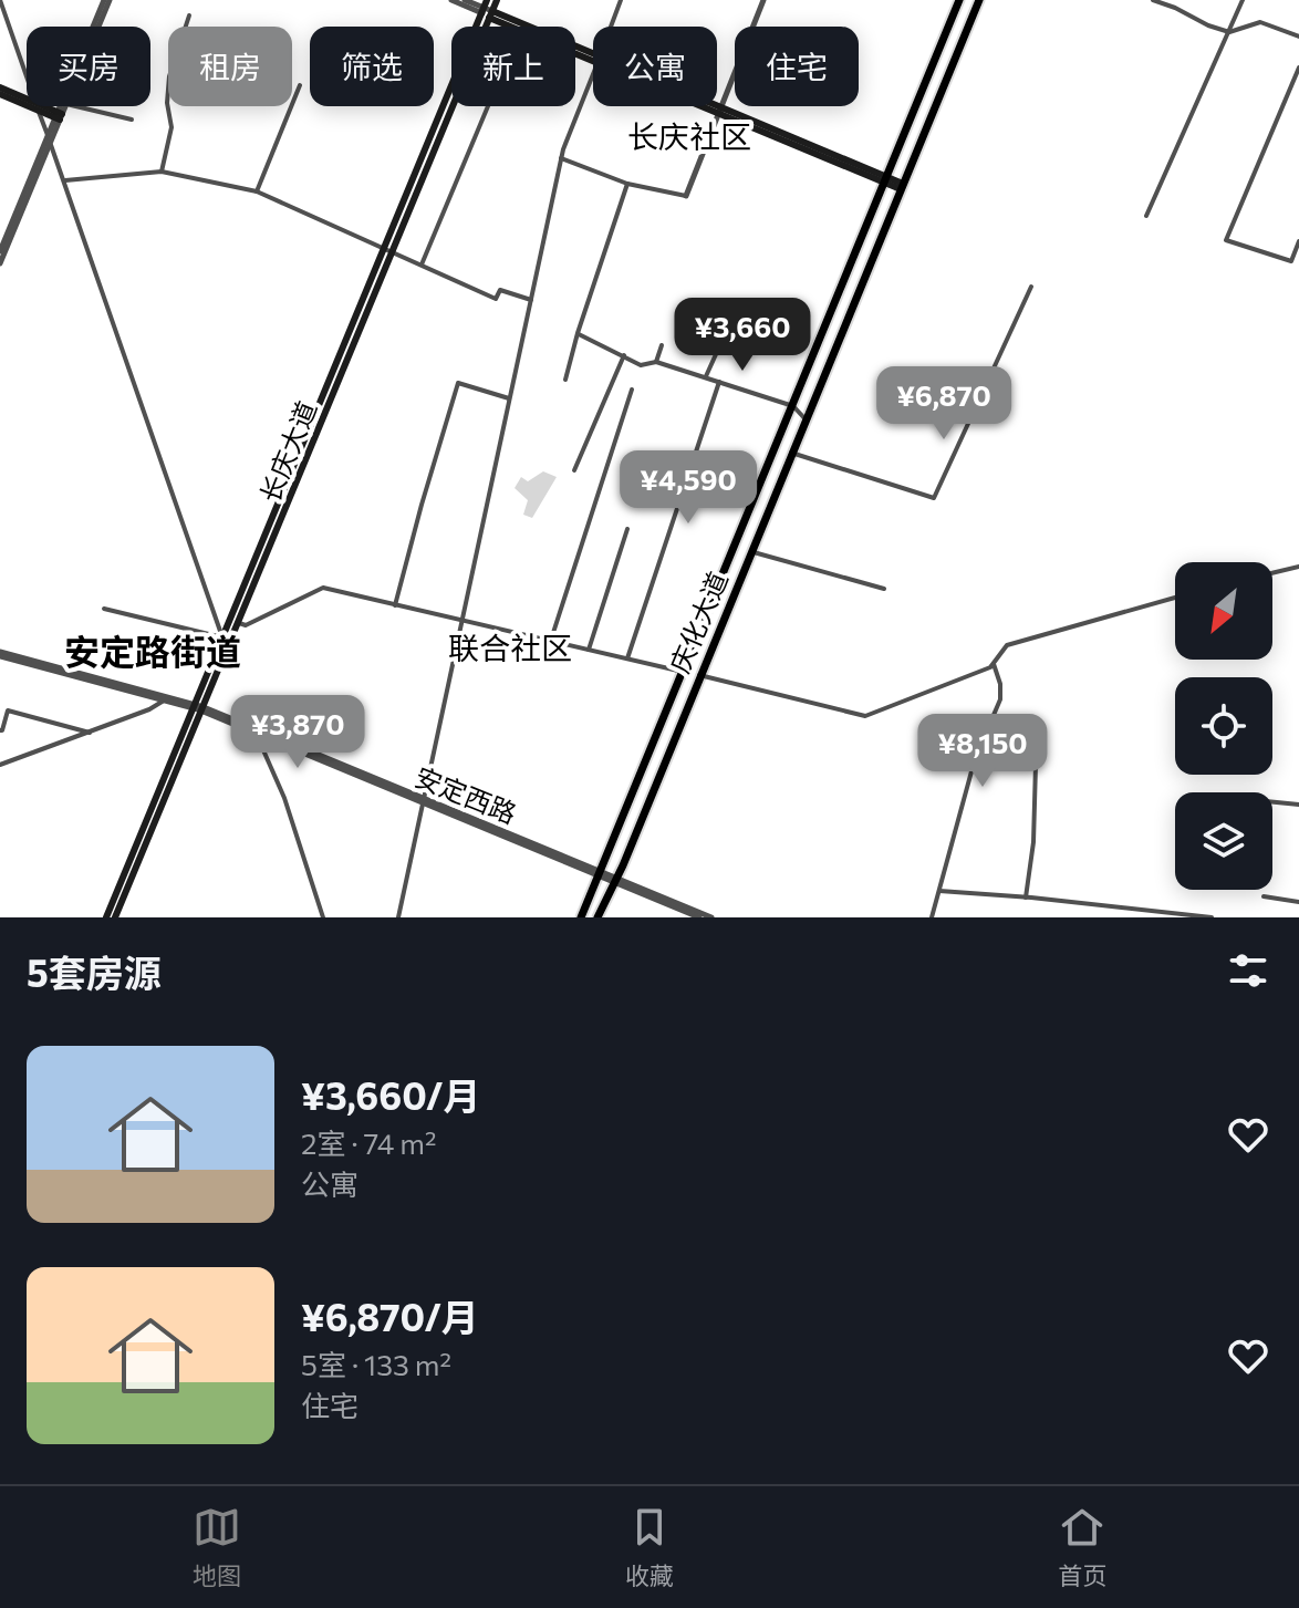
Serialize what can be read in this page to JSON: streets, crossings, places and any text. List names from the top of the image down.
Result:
{
  "streets": {
    "highway": ["庆化大道"],
    "main road": ["长庆大道"],
    "street": ["安定西路"]
  },
  "crossings": [
    ["长庆大道", "安定西路"],
    ["庆化大道", "安定西路"]
  ],
  "districts": ["长庆社区", "联合社区", "安定路街道"],
  "north": "bottom left",
  "page": {
    "chip": [
      "买房",
      "租房",
      "筛选",
      "新上",
      "公寓",
      "住宅"
    ],
    "price": [
      "¥3,660",
      "¥6,870",
      "¥4,590",
      "¥3,870",
      "¥8,150"
    ],
    "heading": "5套房源",
    "list": [
      {
        "name": "¥3,660/月",
        "note": "2室 · 74 m² · 公寓"
      },
      {
        "name": "¥6,870/月",
        "note": "5室 · 133 m² · 住宅"
      }
    ],
    "tabs": ["地图", "收藏", "首页"]
  }
}
